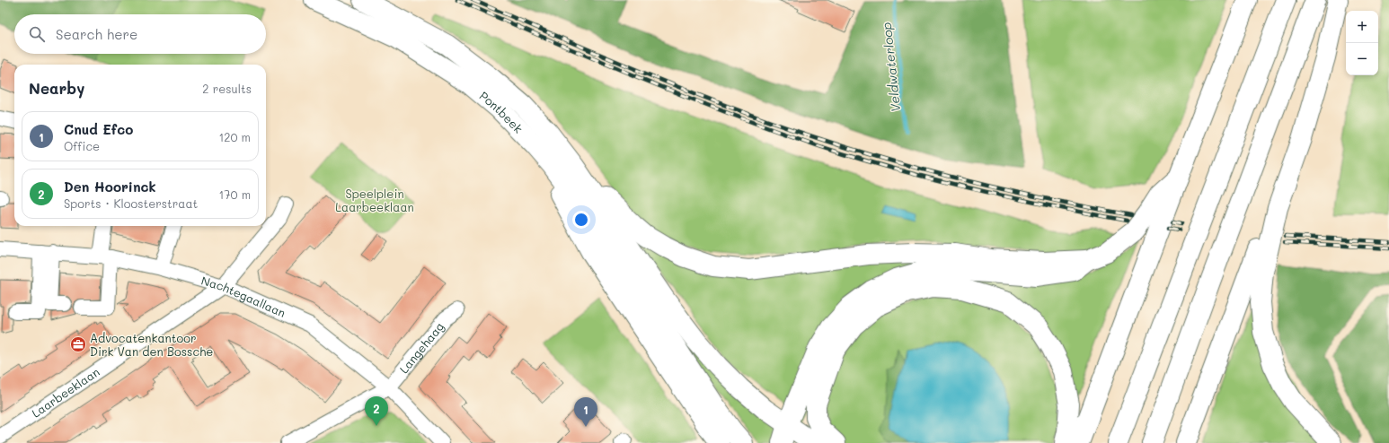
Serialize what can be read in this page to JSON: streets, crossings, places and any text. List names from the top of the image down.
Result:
{
  "streets": {
    "highway": ["Pontbeek"],
    "street": ["Nachtegaallaan", "Langehaag", "Laarbeeklaan"]
  },
  "crossings": [
    ["Nachtegaallaan", "Langehaag"],
    ["Nachtegaallaan", "Laarbeeklaan"]
  ],
  "water": ["Veldwaterloop"],
  "parks": ["Speelplein Laarbeeklaan"],
  "places": {
    "office": ["Advocatenkantoor Dirk Van den Bossche"]
  },
  "page": {
    "map_buttons": ["+", "−"],
    "search": "Search here",
    "heading": ["Nearby", "2 results"],
    "list": [
      {
        "mark": "1",
        "name": "Cnud Efco",
        "note": "Office",
        "value": "120 m"
      },
      {
        "mark": "2",
        "name": "Den Hoorinck",
        "note": "Sports · Kloosterstraat",
        "value": "170 m"
      }
    ],
    "pins": ["2", "1"]
  }
}
